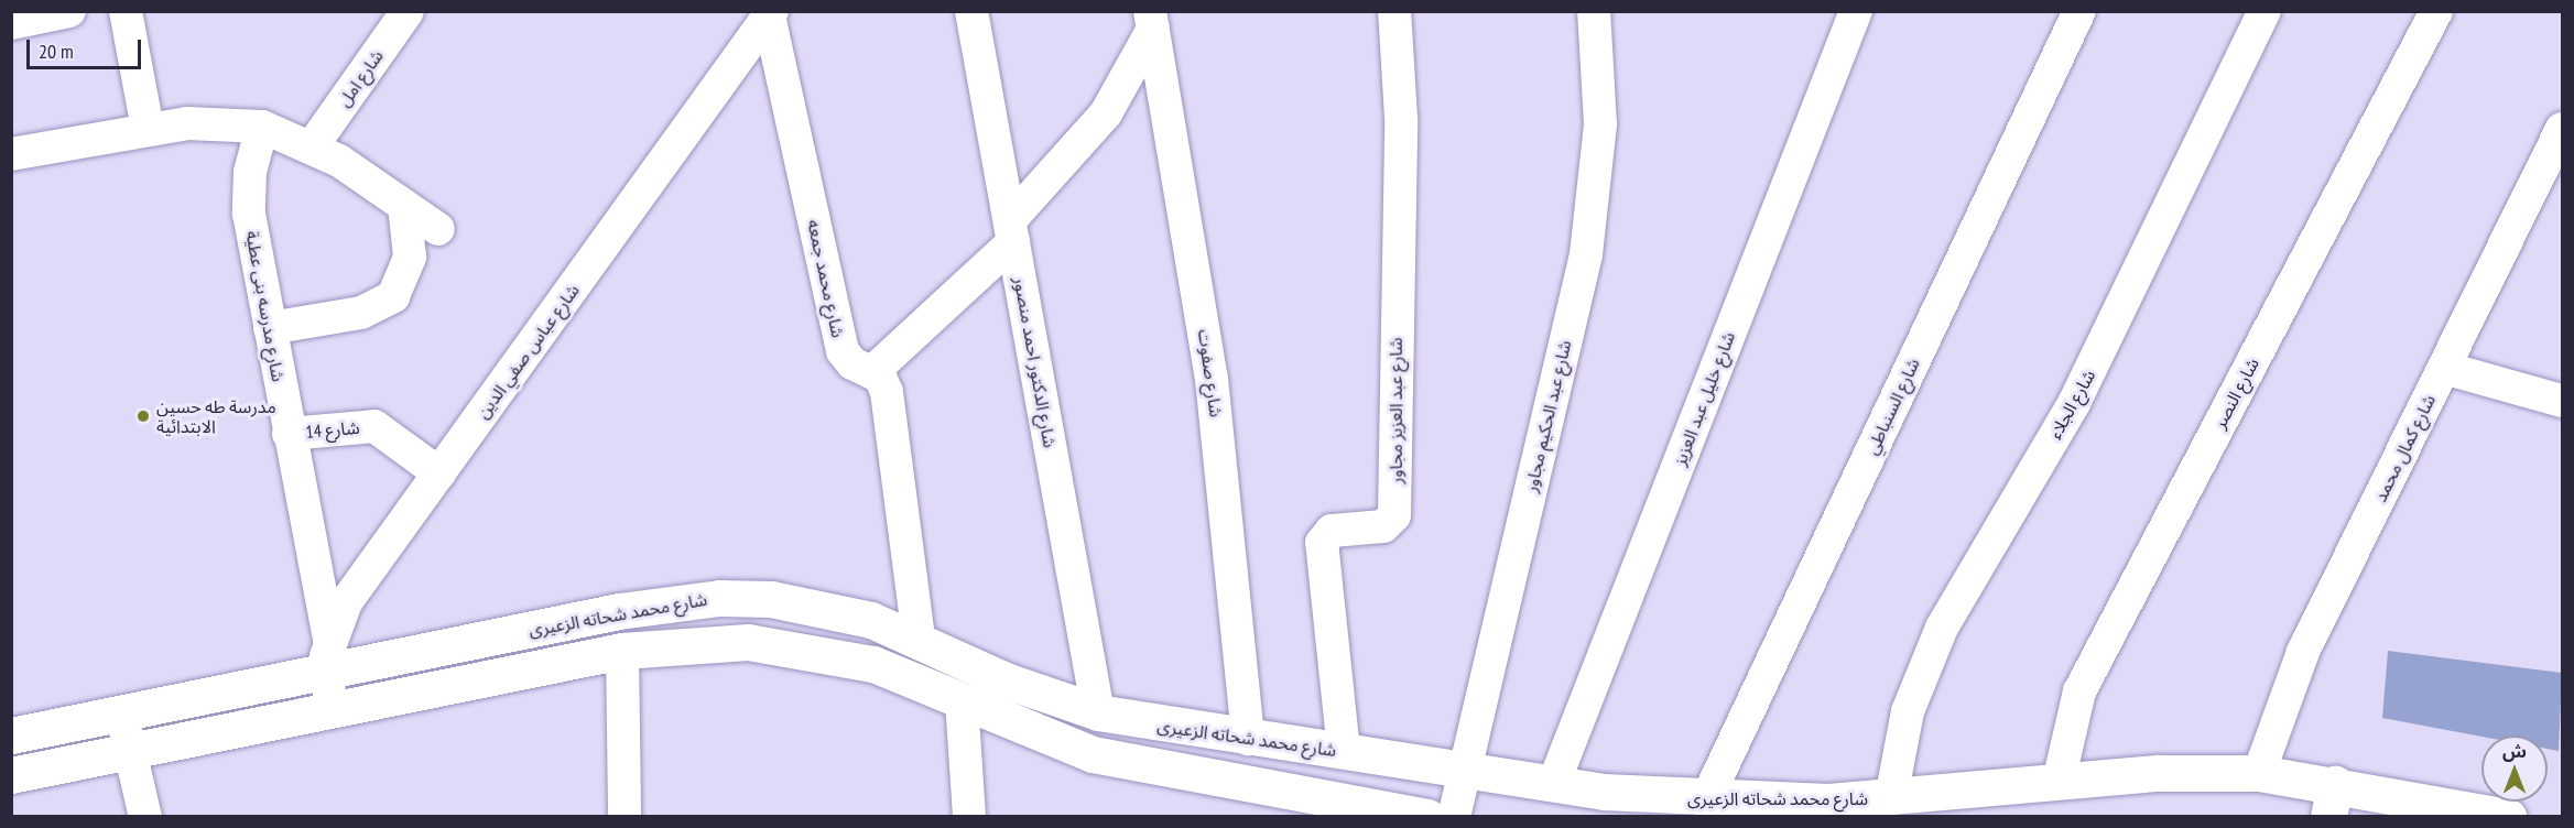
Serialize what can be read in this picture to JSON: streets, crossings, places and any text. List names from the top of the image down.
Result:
{
  "streets": {
    "street": [
      "شارع امل",
      "شارع محمد جمعه",
      "شارع مدرسه بنى عطية",
      "شارع عباس صفي الدين",
      "شارع الدكتور احمد منصور",
      "شارع صفوت",
      "شارع النصر",
      "شارع خليل عبد العزيز",
      "شارع الجلاء",
      "شارع السنباطي",
      "شارع عبد العزيز مجاور",
      "شارع عبد الحكيم مجاور",
      "شارع 14",
      "شارع كمال محمد",
      "شارع محمد شحاته الزعيرى"
    ]
  },
  "crossings": [
    ["شارع محمد جمعه", "شارع عباس صفي الدين"],
    ["شارع محمد جمعه", "شارع محمد شحاته الزعيرى"],
    ["شارع مدرسه بنى عطية", "شارع عباس صفي الدين"],
    ["شارع مدرسه بنى عطية", "شارع 14"],
    ["شارع مدرسه بنى عطية", "شارع محمد شحاته الزعيرى"],
    ["شارع عباس صفي الدين", "شارع 14"],
    ["شارع عباس صفي الدين", "شارع محمد شحاته الزعيرى"],
    ["شارع الدكتور احمد منصور", "شارع محمد شحاته الزعيرى"],
    ["شارع صفوت", "شارع محمد شحاته الزعيرى"],
    ["شارع النصر", "شارع محمد شحاته الزعيرى"],
    ["شارع خليل عبد العزيز", "شارع محمد شحاته الزعيرى"],
    ["شارع الجلاء", "شارع محمد شحاته الزعيرى"],
    ["شارع السنباطي", "شارع محمد شحاته الزعيرى"],
    ["شارع عبد العزيز مجاور", "شارع محمد شحاته الزعيرى"],
    ["شارع عبد الحكيم مجاور", "شارع محمد شحاته الزعيرى"],
    ["شارع كمال محمد", "شارع محمد شحاته الزعيرى"]
  ],
  "places": ["مدرسة طه حسين الابتدائية"],
  "scale_bar": "20 m",
  "north": "top"
}
